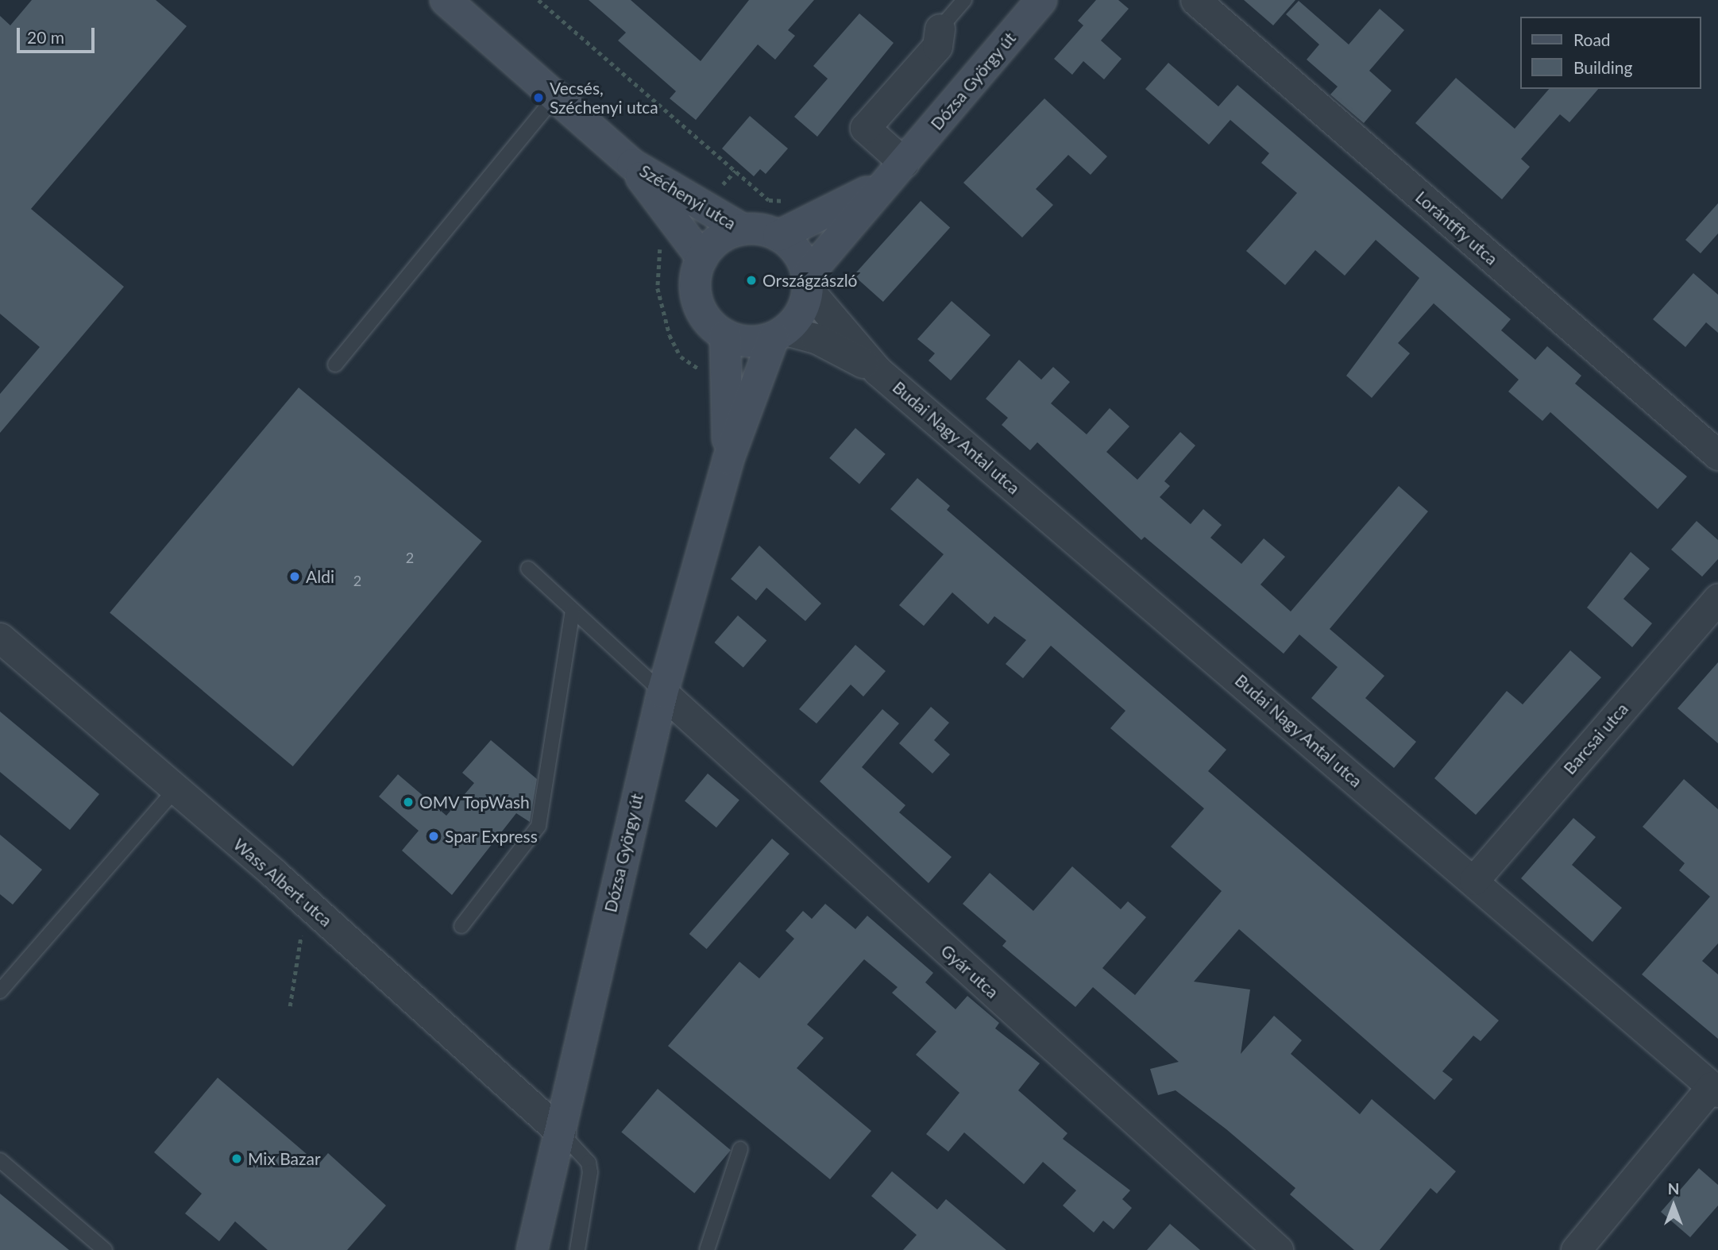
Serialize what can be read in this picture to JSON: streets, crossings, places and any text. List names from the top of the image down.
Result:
{
  "streets": {
    "main road": ["Dózsa György út", "Széchenyi utca"],
    "street": [
      "Lorántffy utca",
      "Budai Nagy Antal utca",
      "Barcsai utca",
      "Wass Albert utca",
      "Gyár utca"
    ]
  },
  "crossings": [
    ["Dózsa György út", "Széchenyi utca"],
    ["Dózsa György út", "Budai Nagy Antal utca"],
    ["Dózsa György út", "Wass Albert utca"],
    ["Dózsa György út", "Gyár utca"],
    ["Széchenyi utca", "Budai Nagy Antal utca"],
    ["Budai Nagy Antal utca", "Barcsai utca"]
  ],
  "places": [
    "Vecsés, Széchenyi utca",
    "Országzászló",
    "Aldi",
    "OMV TopWash",
    "Spar Express",
    "Mix Bazar"
  ],
  "house_numbers": ["2", "2"],
  "legend": ["Road", "Building"],
  "scale_bar": "20 m",
  "north": "top"
}
